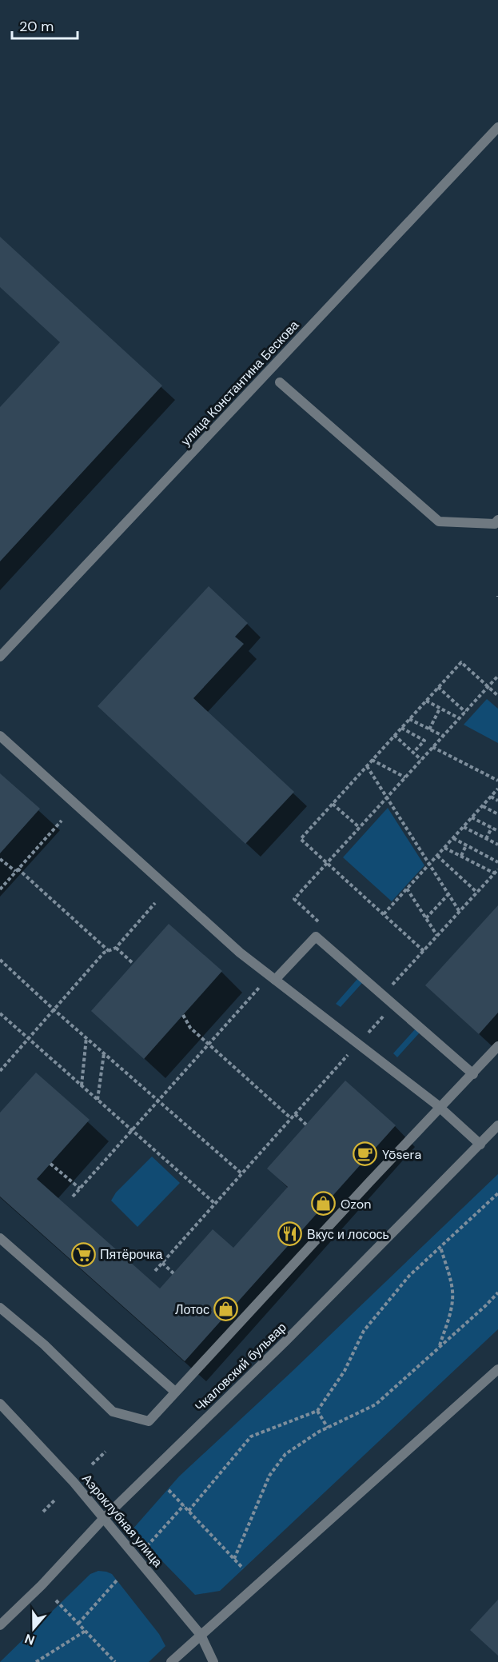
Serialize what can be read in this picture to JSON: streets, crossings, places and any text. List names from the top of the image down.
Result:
{
  "streets": {
    "street": ["улица Константина Бескова", "Чкаловский бульвар", "Аэроклубная улица"]
  },
  "crossings": [
    ["Чкаловский бульвар", "Аэроклубная улица"]
  ],
  "places": {
    "cafe": ["Yōsera"],
    "shop": ["Ozon", "Лотос"],
    "restaurant": ["Вкус и лосось"],
    "supermarket": ["Пятёрочка"]
  },
  "scale_bar": "20 m",
  "north": "bottom"
}
